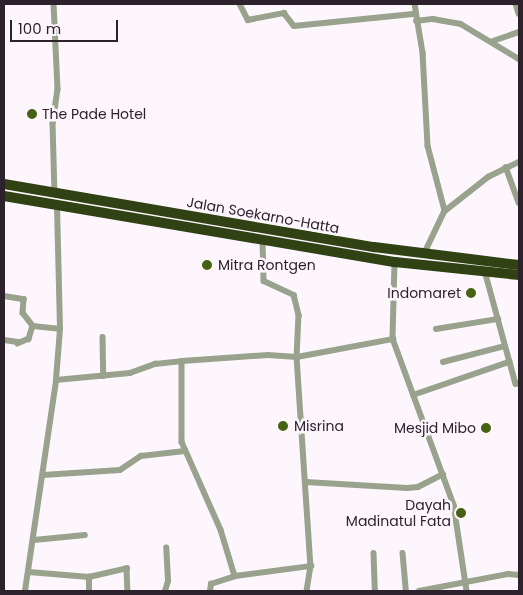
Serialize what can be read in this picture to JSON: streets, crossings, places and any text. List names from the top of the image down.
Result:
{
  "streets": {
    "highway": ["Jalan Soekarno-Hatta"]
  },
  "places": [
    "The Pade Hotel",
    "Mitra Rontgen",
    "Indomaret",
    "Misrina",
    "Mesjid Mibo",
    "Dayah Madinatul Fata"
  ],
  "scale_bar": "100 m"
}
